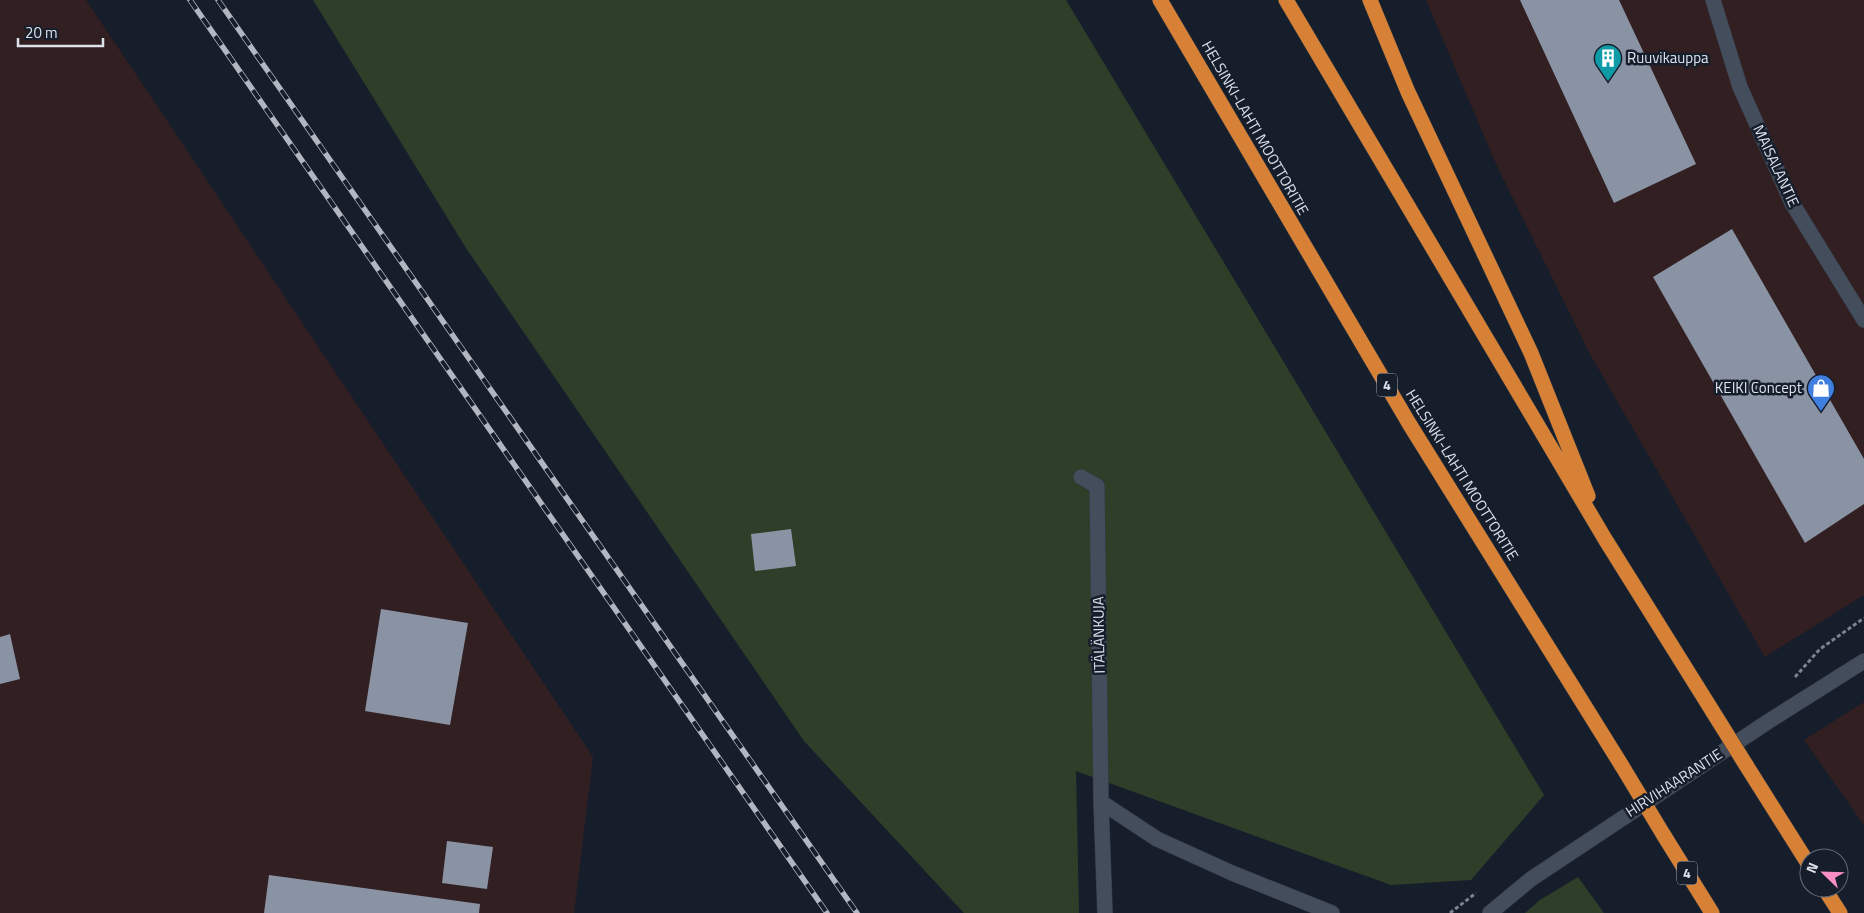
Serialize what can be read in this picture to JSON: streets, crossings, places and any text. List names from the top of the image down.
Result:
{
  "streets": {
    "highway": ["HELSINKI-LAHTI MOOTTORITIE", "4"],
    "street": ["MAISALANTIE", "ITÄLÄNKUJA", "HIRVIHAARANTIE"]
  },
  "places": {
    "building": ["Ruuvikauppa"],
    "shop": ["KEIKI Concept"]
  },
  "scale_bar": "20 m",
  "north": "top left"
}
